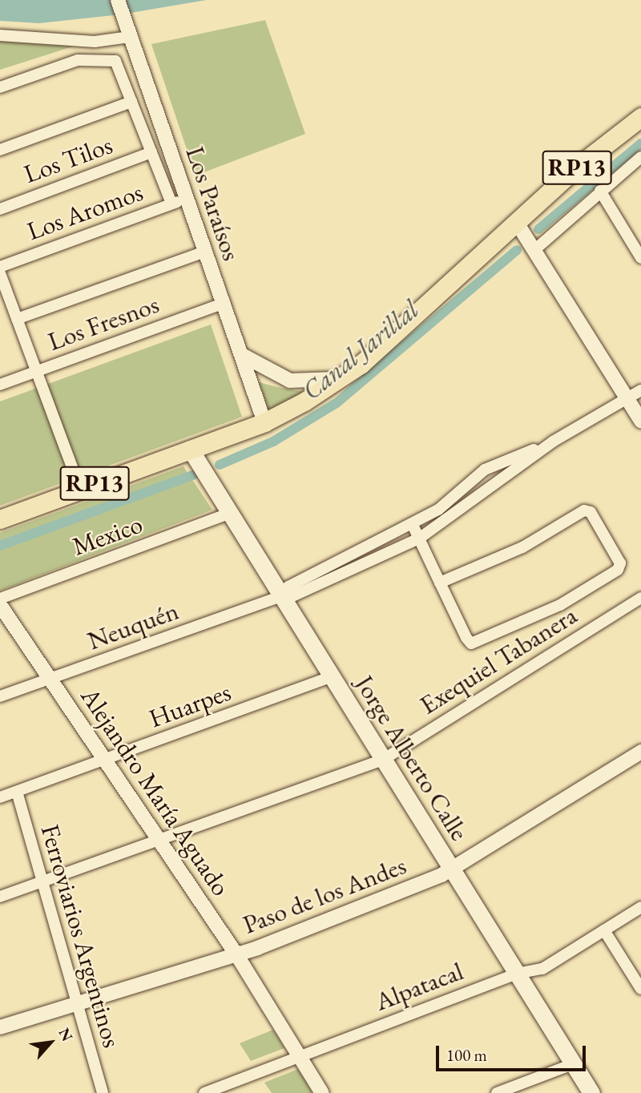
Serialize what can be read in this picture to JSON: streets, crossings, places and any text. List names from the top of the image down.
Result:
{
  "streets": {
    "main road": ["RP13", "Jorge Alberto Calle"],
    "street": [
      "Los Tilos",
      "Los Paraísos",
      "Los Aromos",
      "Los Fresnos",
      "Mexico",
      "Neuquén",
      "Exequiel Tabanera",
      "Huarpes",
      "Alejandro María Aguado",
      "Paso de los Andes",
      "Ferroviarios Argentinos",
      "Alpatacal"
    ]
  },
  "crossings": [
    ["RP13", "Los Paraísos"],
    ["RP13", "Jorge Alberto Calle"],
    ["Los Paraísos", "Los Aromos"],
    ["Los Paraísos", "Los Fresnos"],
    ["Mexico", "Jorge Alberto Calle"],
    ["Neuquén", "Jorge Alberto Calle"],
    ["Neuquén", "Alejandro María Aguado"],
    ["Exequiel Tabanera", "Jorge Alberto Calle"],
    ["Exequiel Tabanera", "Alejandro María Aguado"],
    ["Exequiel Tabanera", "Ferroviarios Argentinos"],
    ["Huarpes", "Jorge Alberto Calle"],
    ["Huarpes", "Alejandro María Aguado"],
    ["Huarpes", "Ferroviarios Argentinos"],
    ["Jorge Alberto Calle", "Paso de los Andes"],
    ["Jorge Alberto Calle", "Alpatacal"],
    ["Alejandro María Aguado", "Paso de los Andes"],
    ["Alejandro María Aguado", "Alpatacal"],
    ["Paso de los Andes", "Ferroviarios Argentinos"]
  ],
  "water": ["Canal Jarillal"],
  "scale_bar": "100 m",
  "north": "top right"
}
